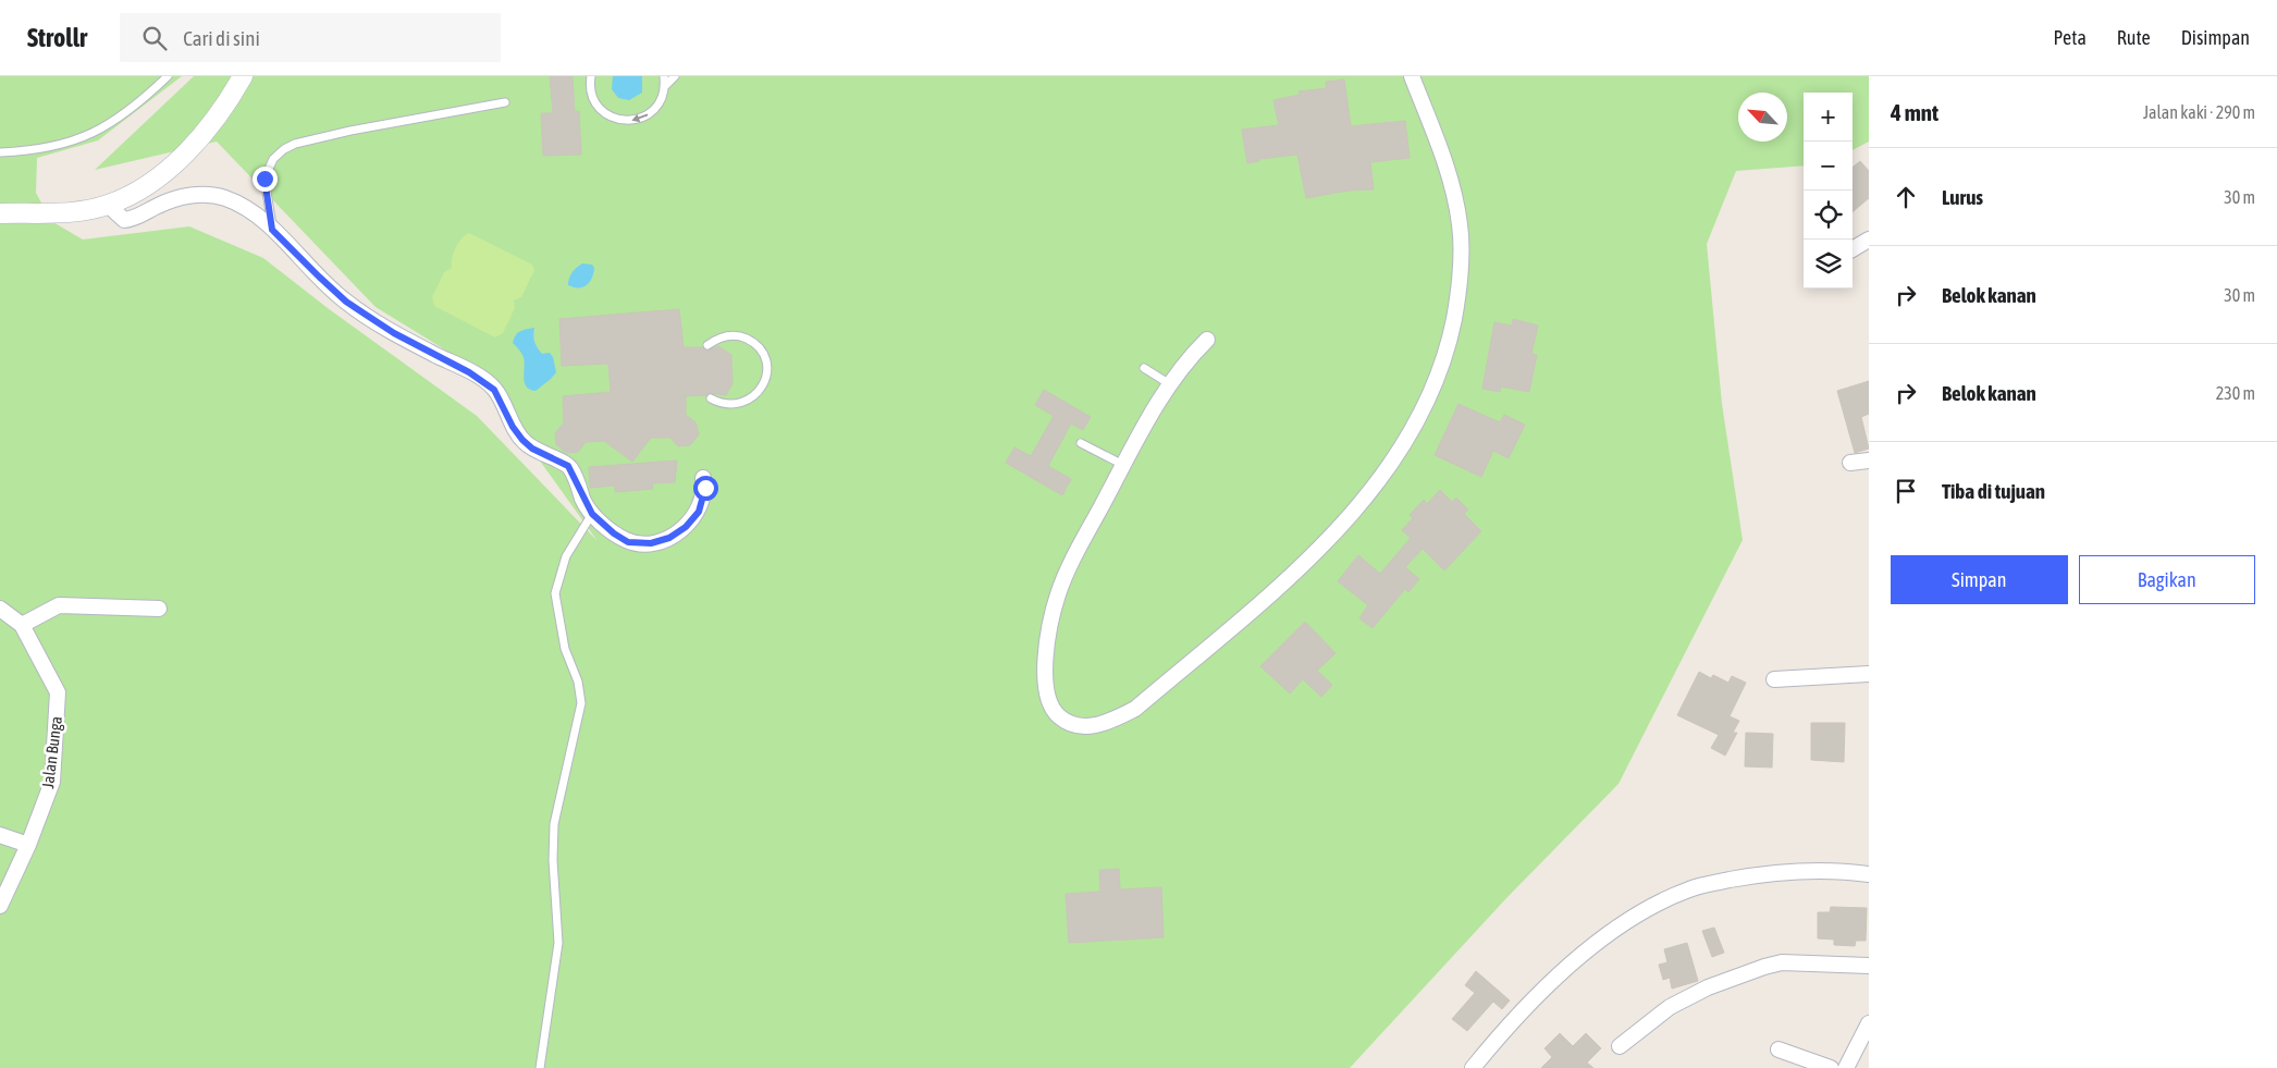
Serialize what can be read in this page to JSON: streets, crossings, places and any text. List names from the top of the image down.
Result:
{
  "streets": {
    "street": ["Jalan Bunga"]
  },
  "north": "top left",
  "page": {
    "header": "Strollr",
    "search": "Cari di sini",
    "nav": ["Peta", "Rute", "Disimpan"],
    "heading": ["4 mnt", "Jalan kaki · 290 m"],
    "map_buttons": ["+", "−"],
    "list": [
      ["Lurus", "30 m"],
      ["Belok kanan", "30 m"],
      ["Belok kanan", "230 m"],
      "Tiba di tujuan"
    ],
    "buttons": ["Simpan", "Bagikan"]
  }
}
